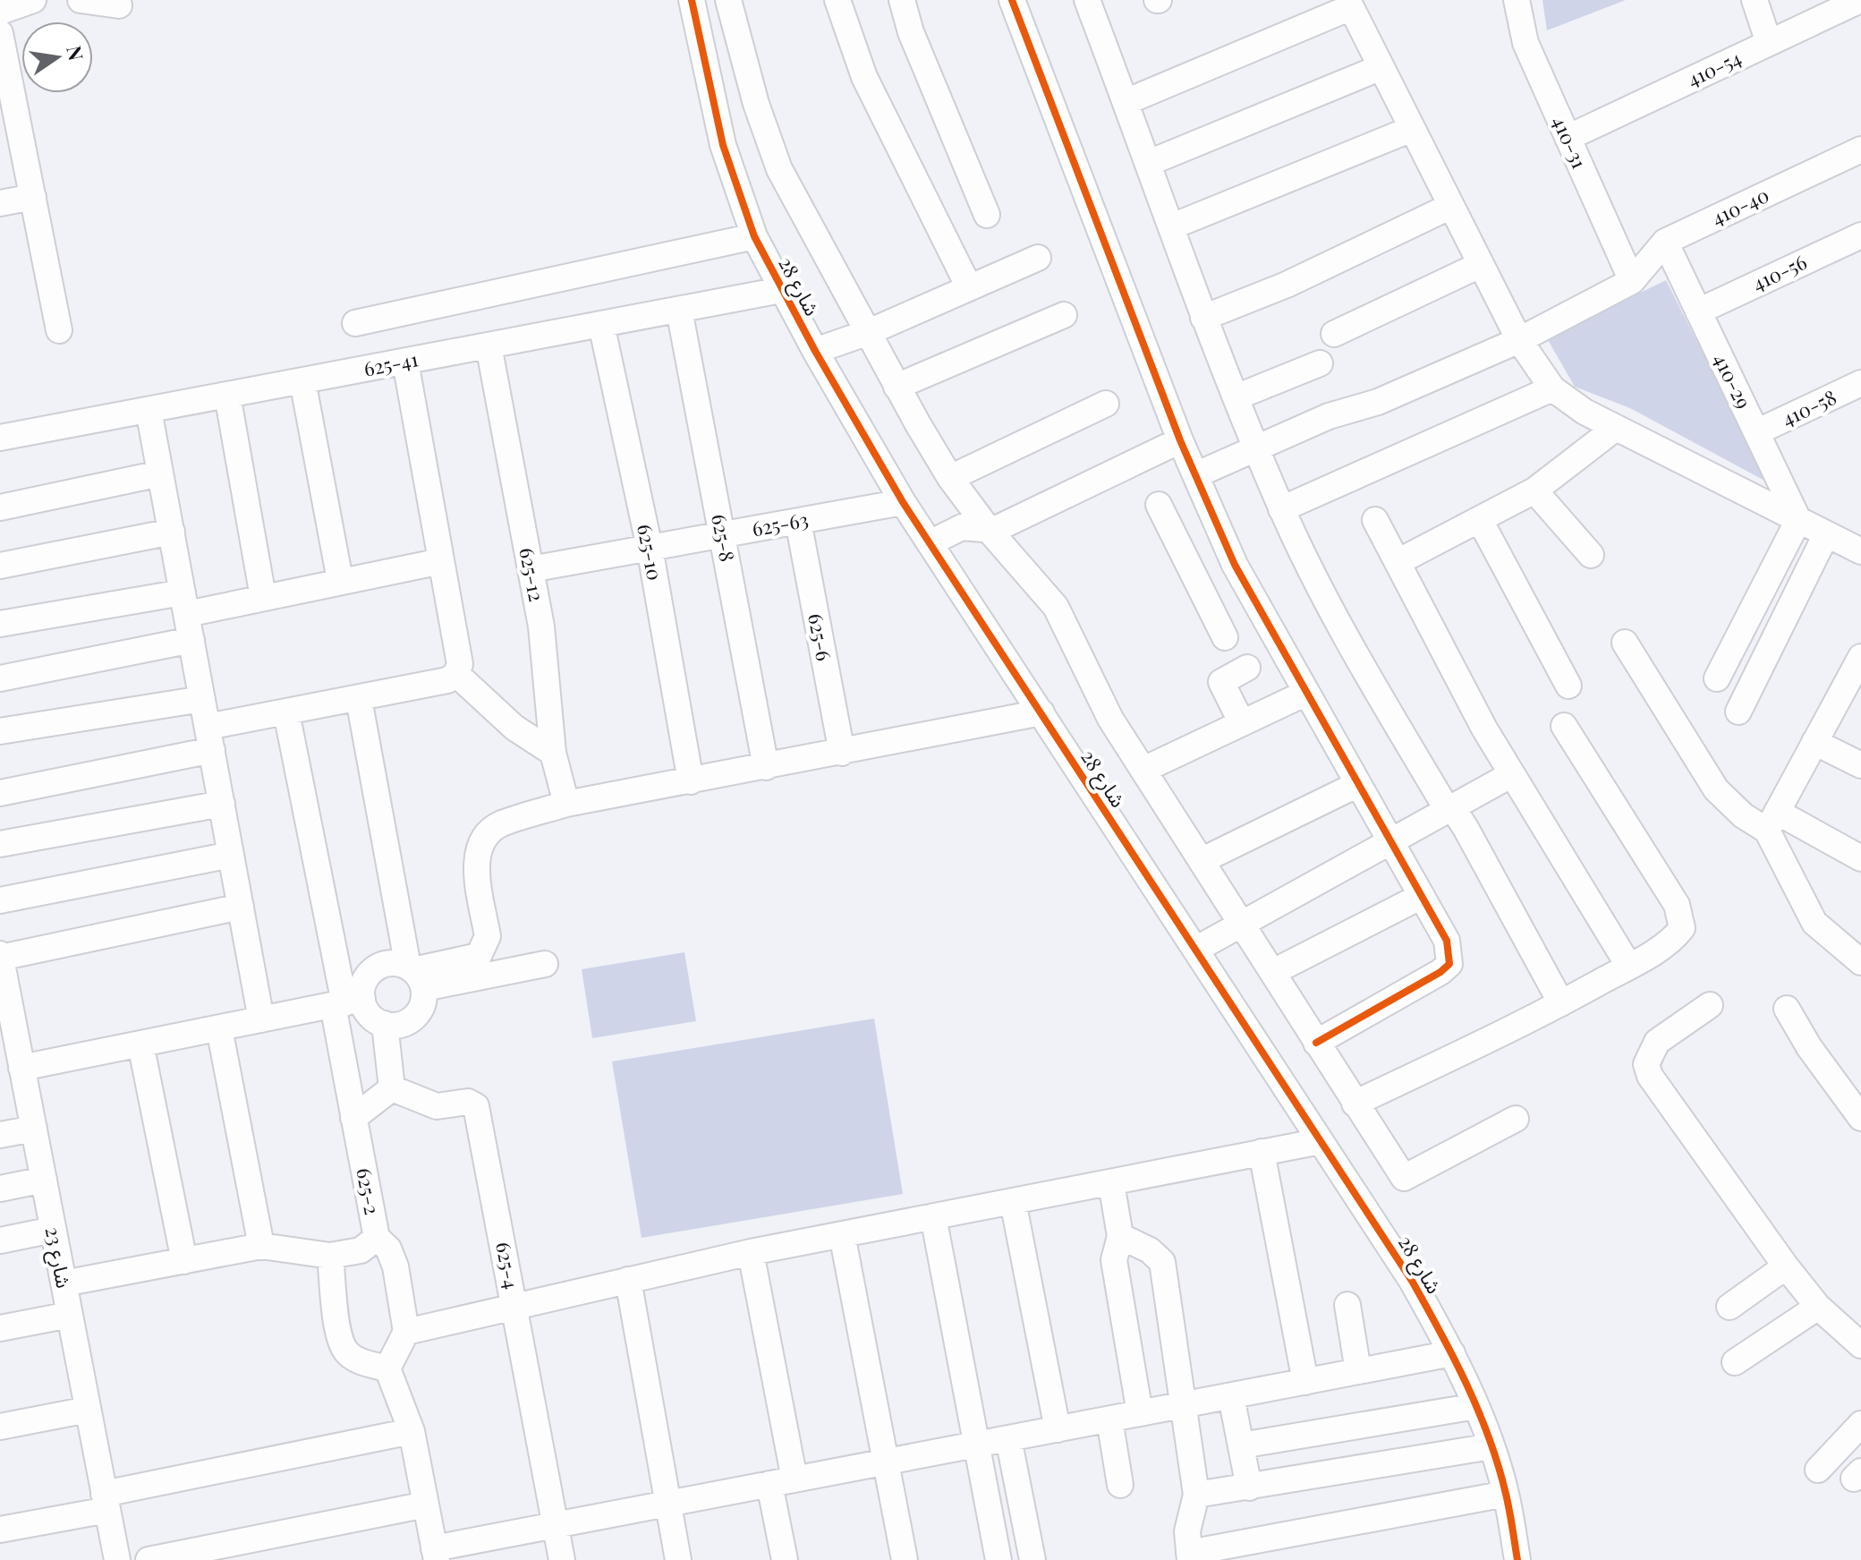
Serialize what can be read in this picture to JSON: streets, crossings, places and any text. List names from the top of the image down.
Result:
{
  "streets": {
    "street": [
      "410-54",
      "410-31",
      "410-40",
      "410-56",
      "شارع 28",
      "625-41",
      "410-29",
      "410-58",
      "625-63",
      "625-8",
      "625-10",
      "625-12",
      "625-6",
      "625-2",
      "شارع 23",
      "625-4"
    ]
  },
  "crossings": [
    ["410-54", "410-31"],
    ["410-31", "410-40"],
    ["410-40", "410-29"],
    ["410-56", "410-29"],
    ["شارع 28", "625-41"],
    ["شارع 28", "625-63"],
    ["625-41", "625-8"],
    ["625-41", "625-10"],
    ["625-41", "625-12"],
    ["410-29", "410-58"],
    ["625-63", "625-8"],
    ["625-63", "625-10"],
    ["625-63", "625-12"],
    ["625-63", "625-6"]
  ],
  "north": "right"
}
